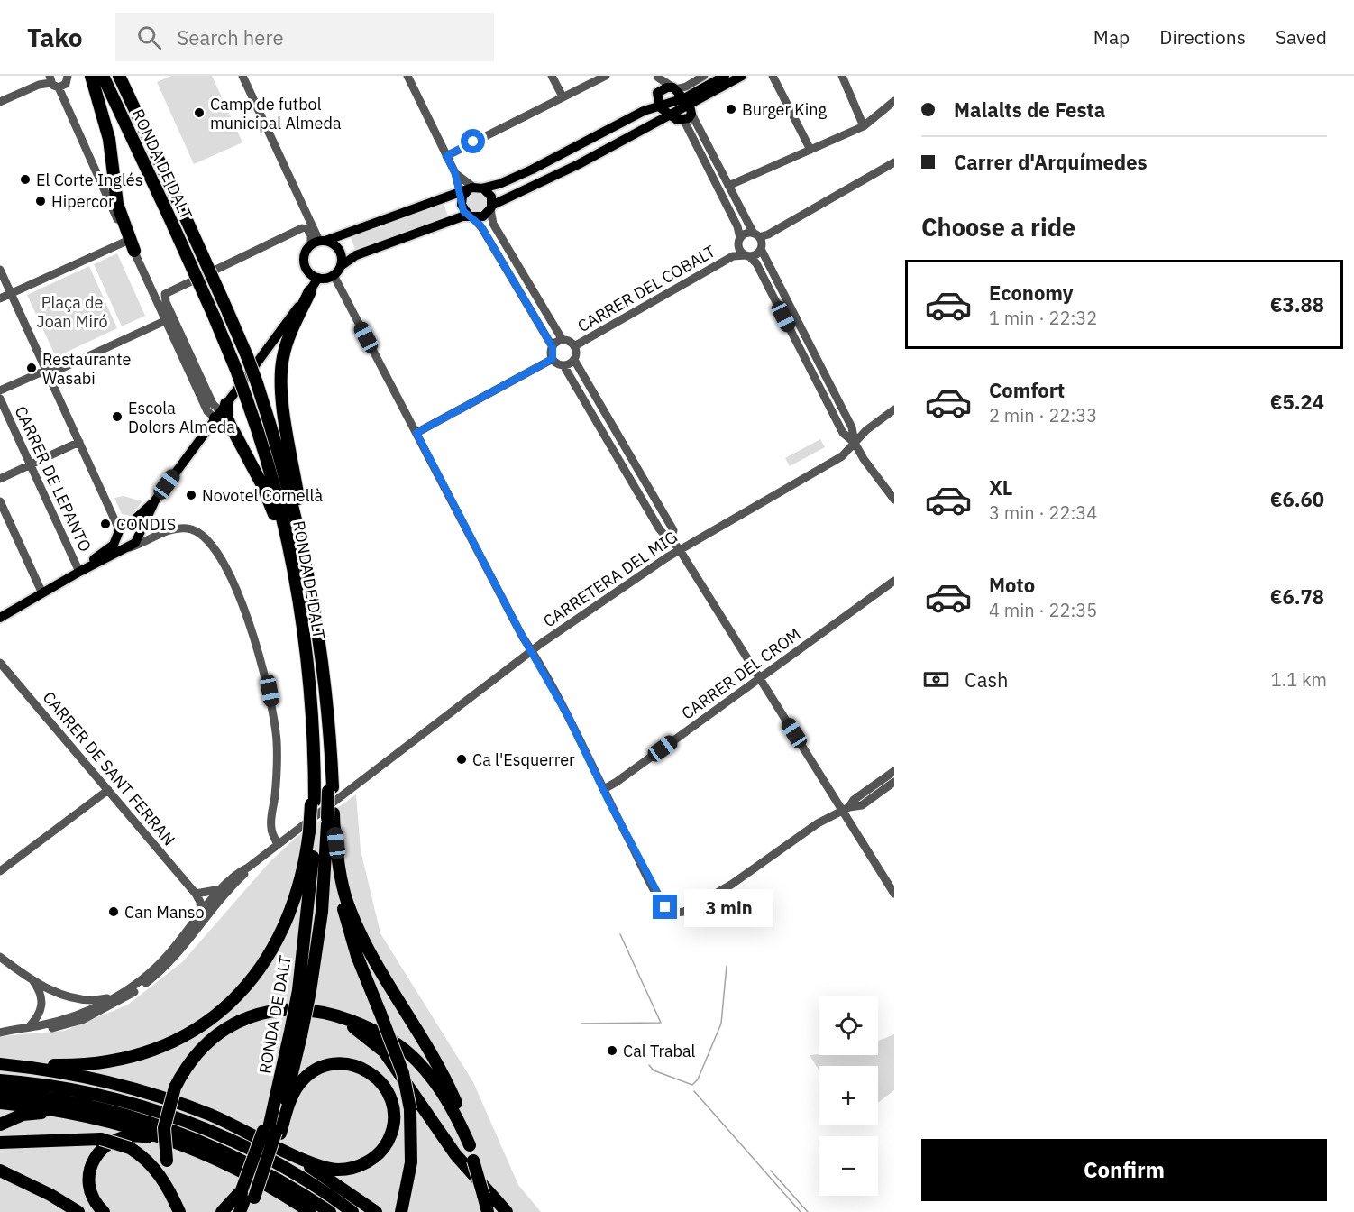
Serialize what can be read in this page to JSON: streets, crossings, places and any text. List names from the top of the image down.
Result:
{
  "streets": {
    "highway": ["RONDA DE DALT"],
    "street": [
      "CARRER DEL COBALT",
      "CARRER DE LEPANTO",
      "CARRETERA DEL MIG",
      "CARRER DEL CROM",
      "CARRER DE SANT FERRAN"
    ]
  },
  "crossings": [
    ["CARRETERA DEL MIG", "CARRER DE SANT FERRAN"]
  ],
  "parks": ["Plaça de Joan Miró"],
  "places": [
    "Burger King",
    "Camp de futbol municipal Almeda",
    "El Corte Inglés",
    "Hipercor",
    "Restaurante Wasabi",
    "Escola Dolors Almeda",
    "Novotel Cornellà",
    "CONDIS",
    "Ca l'Esquerrer",
    "Can Manso",
    "Cal Trabal"
  ],
  "page": {
    "header": "Tako",
    "search": "Search here",
    "nav": ["Map", "Directions", "Saved"],
    "banner": ["Malalts de Festa", "Carrer d'Arquímedes"],
    "heading": "Choose a ride",
    "list": [
      {
        "name": "Economy",
        "note": "1 min · 22:32",
        "value": "€3.88"
      },
      {
        "name": "Comfort",
        "note": "2 min · 22:33",
        "value": "€5.24"
      },
      {
        "name": "XL",
        "note": "3 min · 22:34",
        "value": "€6.60"
      },
      {
        "name": "Moto",
        "note": "4 min · 22:35",
        "value": "€6.78"
      }
    ],
    "pay": ["Cash", "1.1 km"],
    "bubble": "3 min",
    "map_buttons": ["+", "−"],
    "buttons": "Confirm"
  }
}
